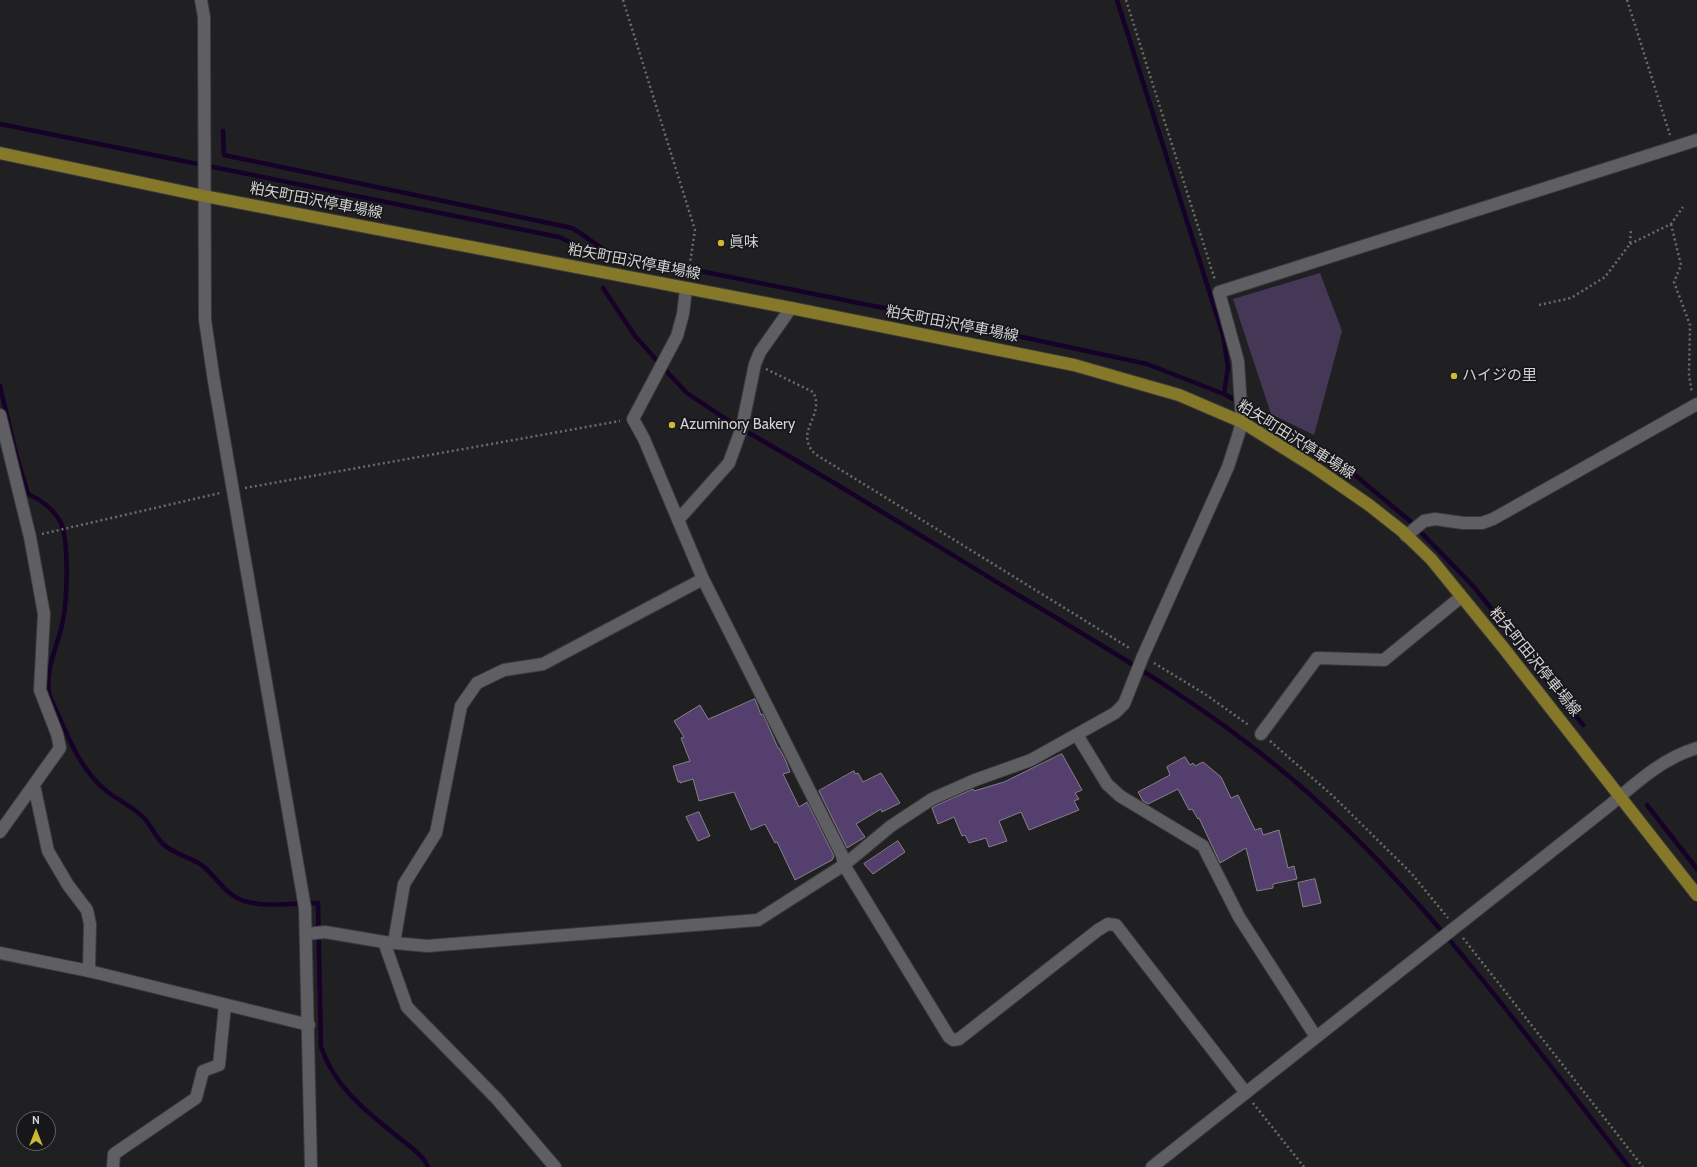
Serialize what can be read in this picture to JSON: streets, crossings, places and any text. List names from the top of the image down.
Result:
{
  "streets": {
    "main road": ["粕矢町田沢停車場線"]
  },
  "places": ["眞味", "ハイジの里", "Azuminory Bakery"],
  "north": "top"
}
